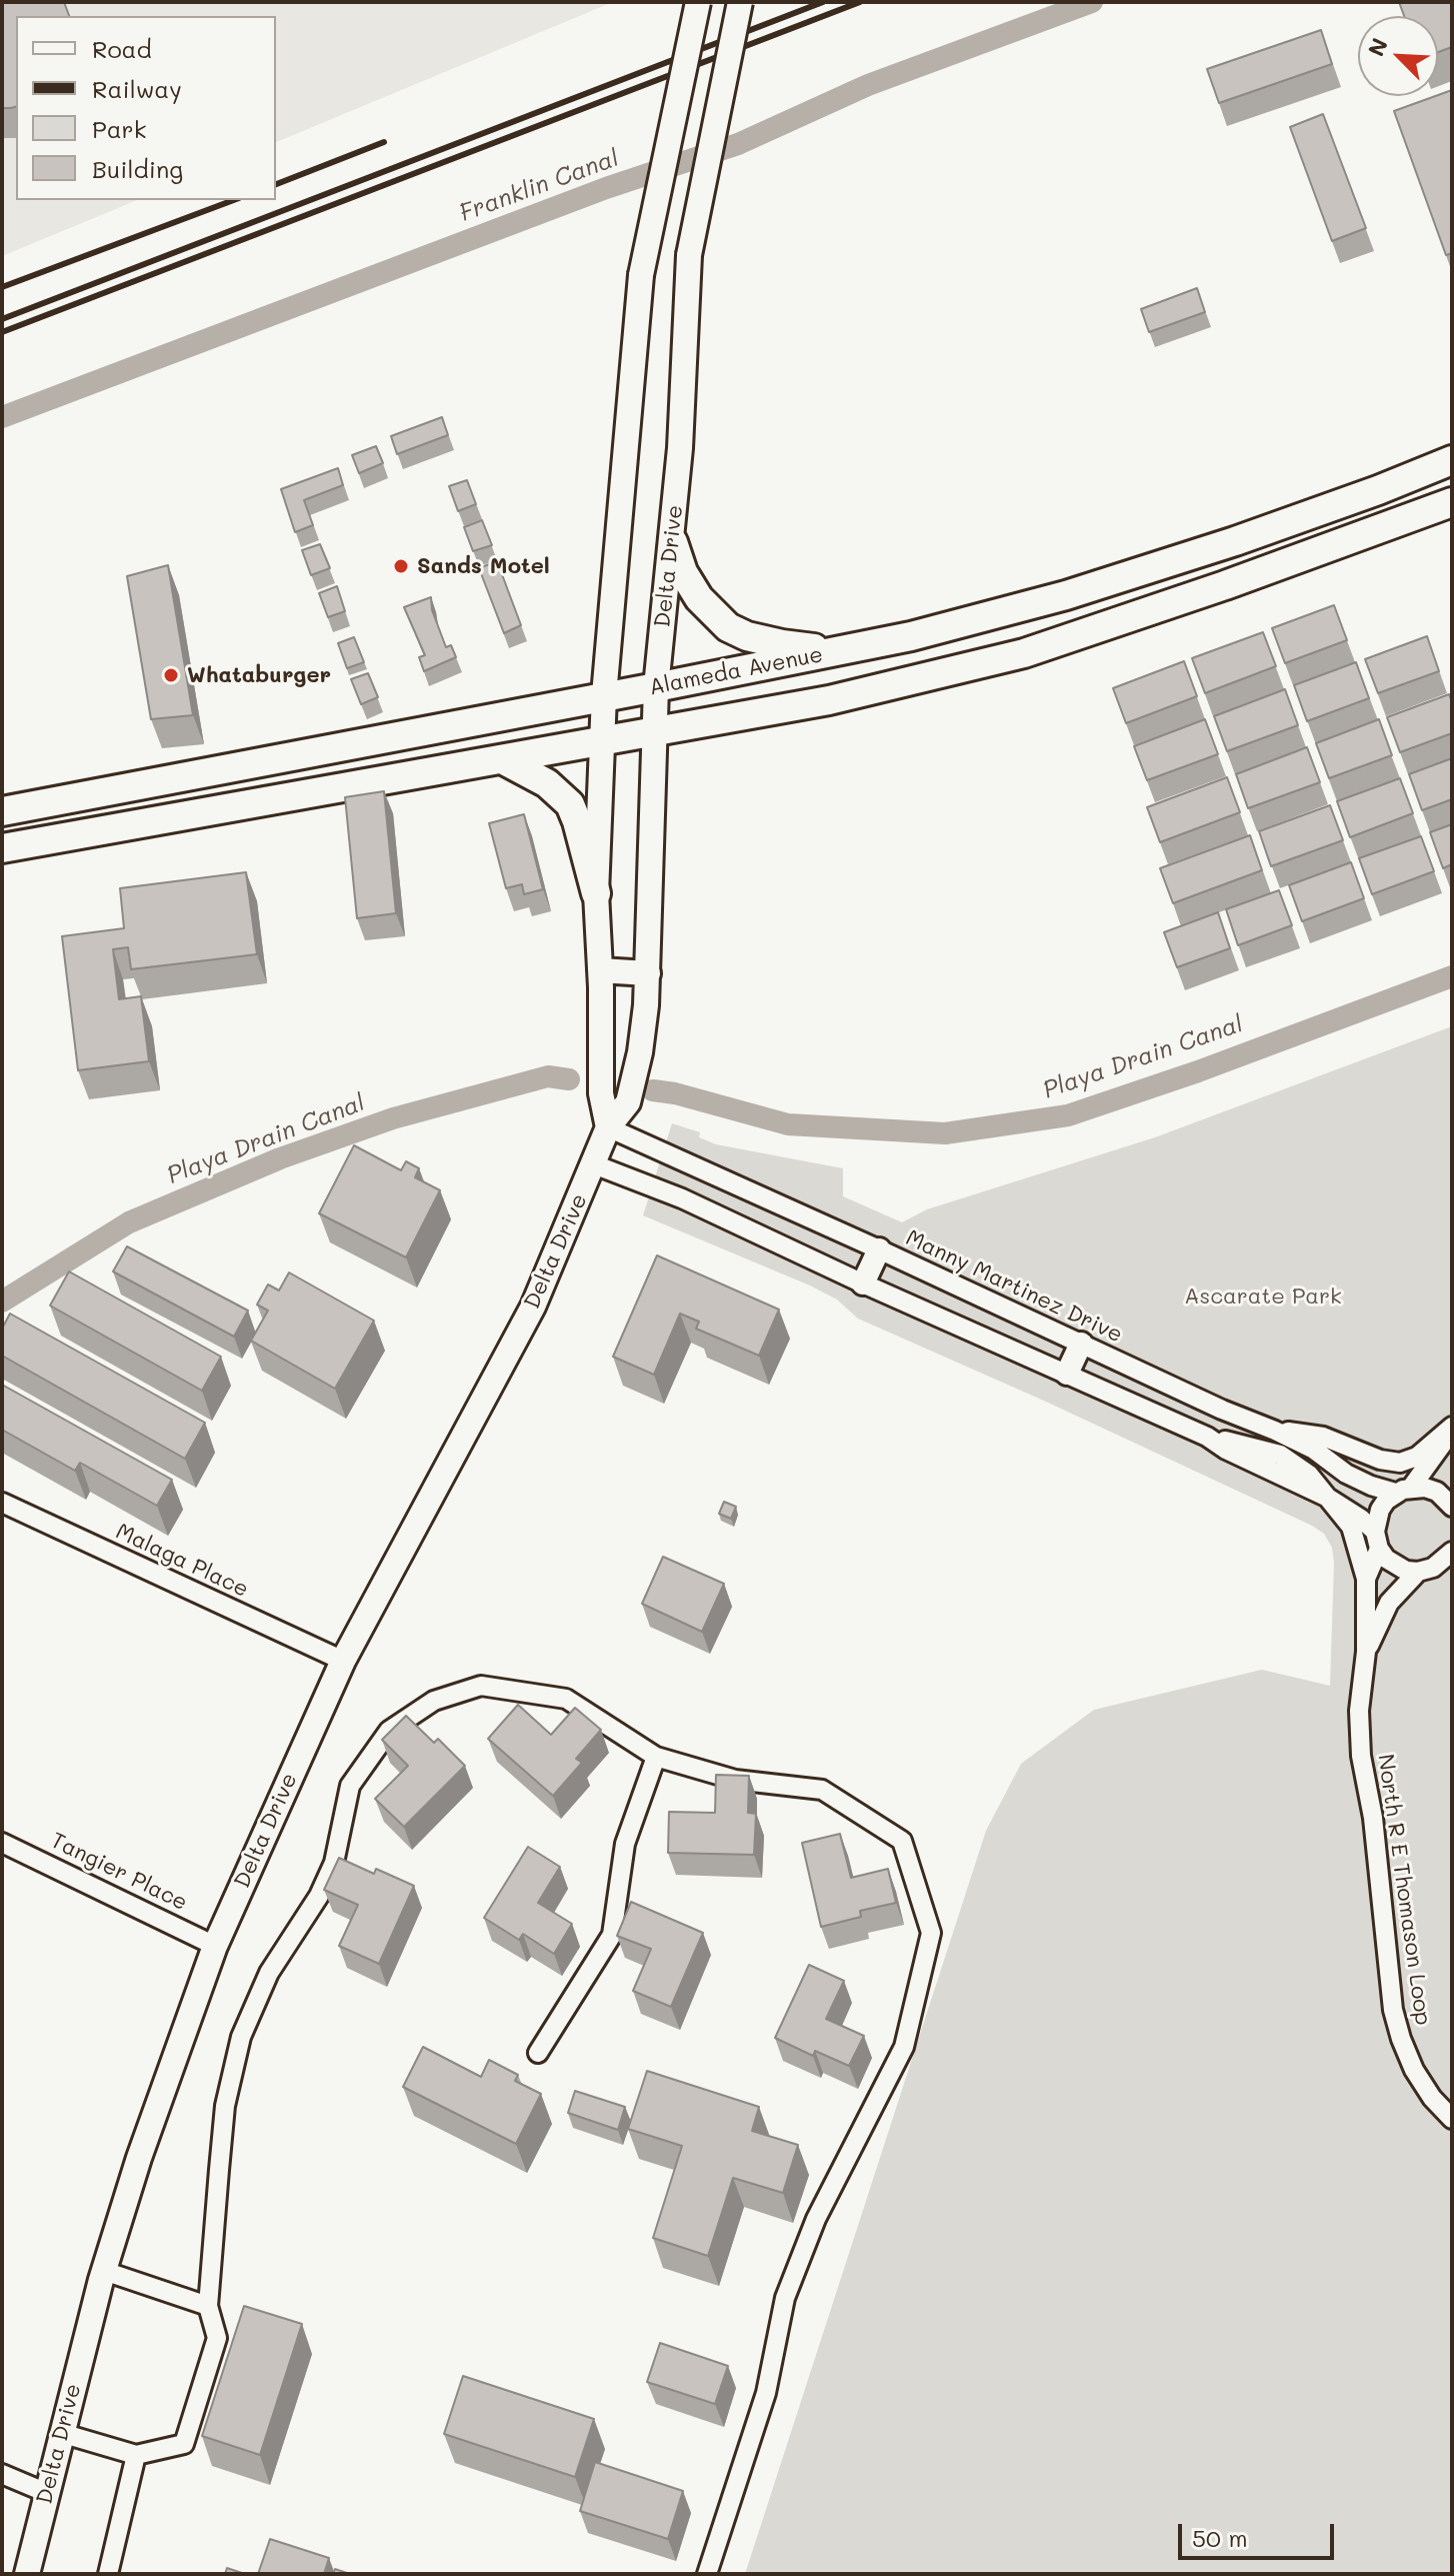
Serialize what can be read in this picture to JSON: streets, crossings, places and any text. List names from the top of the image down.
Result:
{
  "streets": {
    "main road": ["Delta Drive", "Alameda Avenue"],
    "street": [
      "Manny Martinez Drive",
      "Malaga Place",
      "Tangier Place",
      "North R E Thomason Loop"
    ]
  },
  "crossings": [
    ["Delta Drive", "Alameda Avenue"],
    ["Delta Drive", "Manny Martinez Drive"],
    ["Delta Drive", "Malaga Place"],
    ["Delta Drive", "Tangier Place"],
    ["Manny Martinez Drive", "North R E Thomason Loop"]
  ],
  "water": ["Franklin Canal", "Playa Drain Canal"],
  "parks": ["Ascarate Park"],
  "places": ["Sands Motel", "Whataburger"],
  "legend": [
    "Road",
    "Railway",
    "Park",
    "Building"
  ],
  "scale_bar": "50 m",
  "north": "top left"
}
